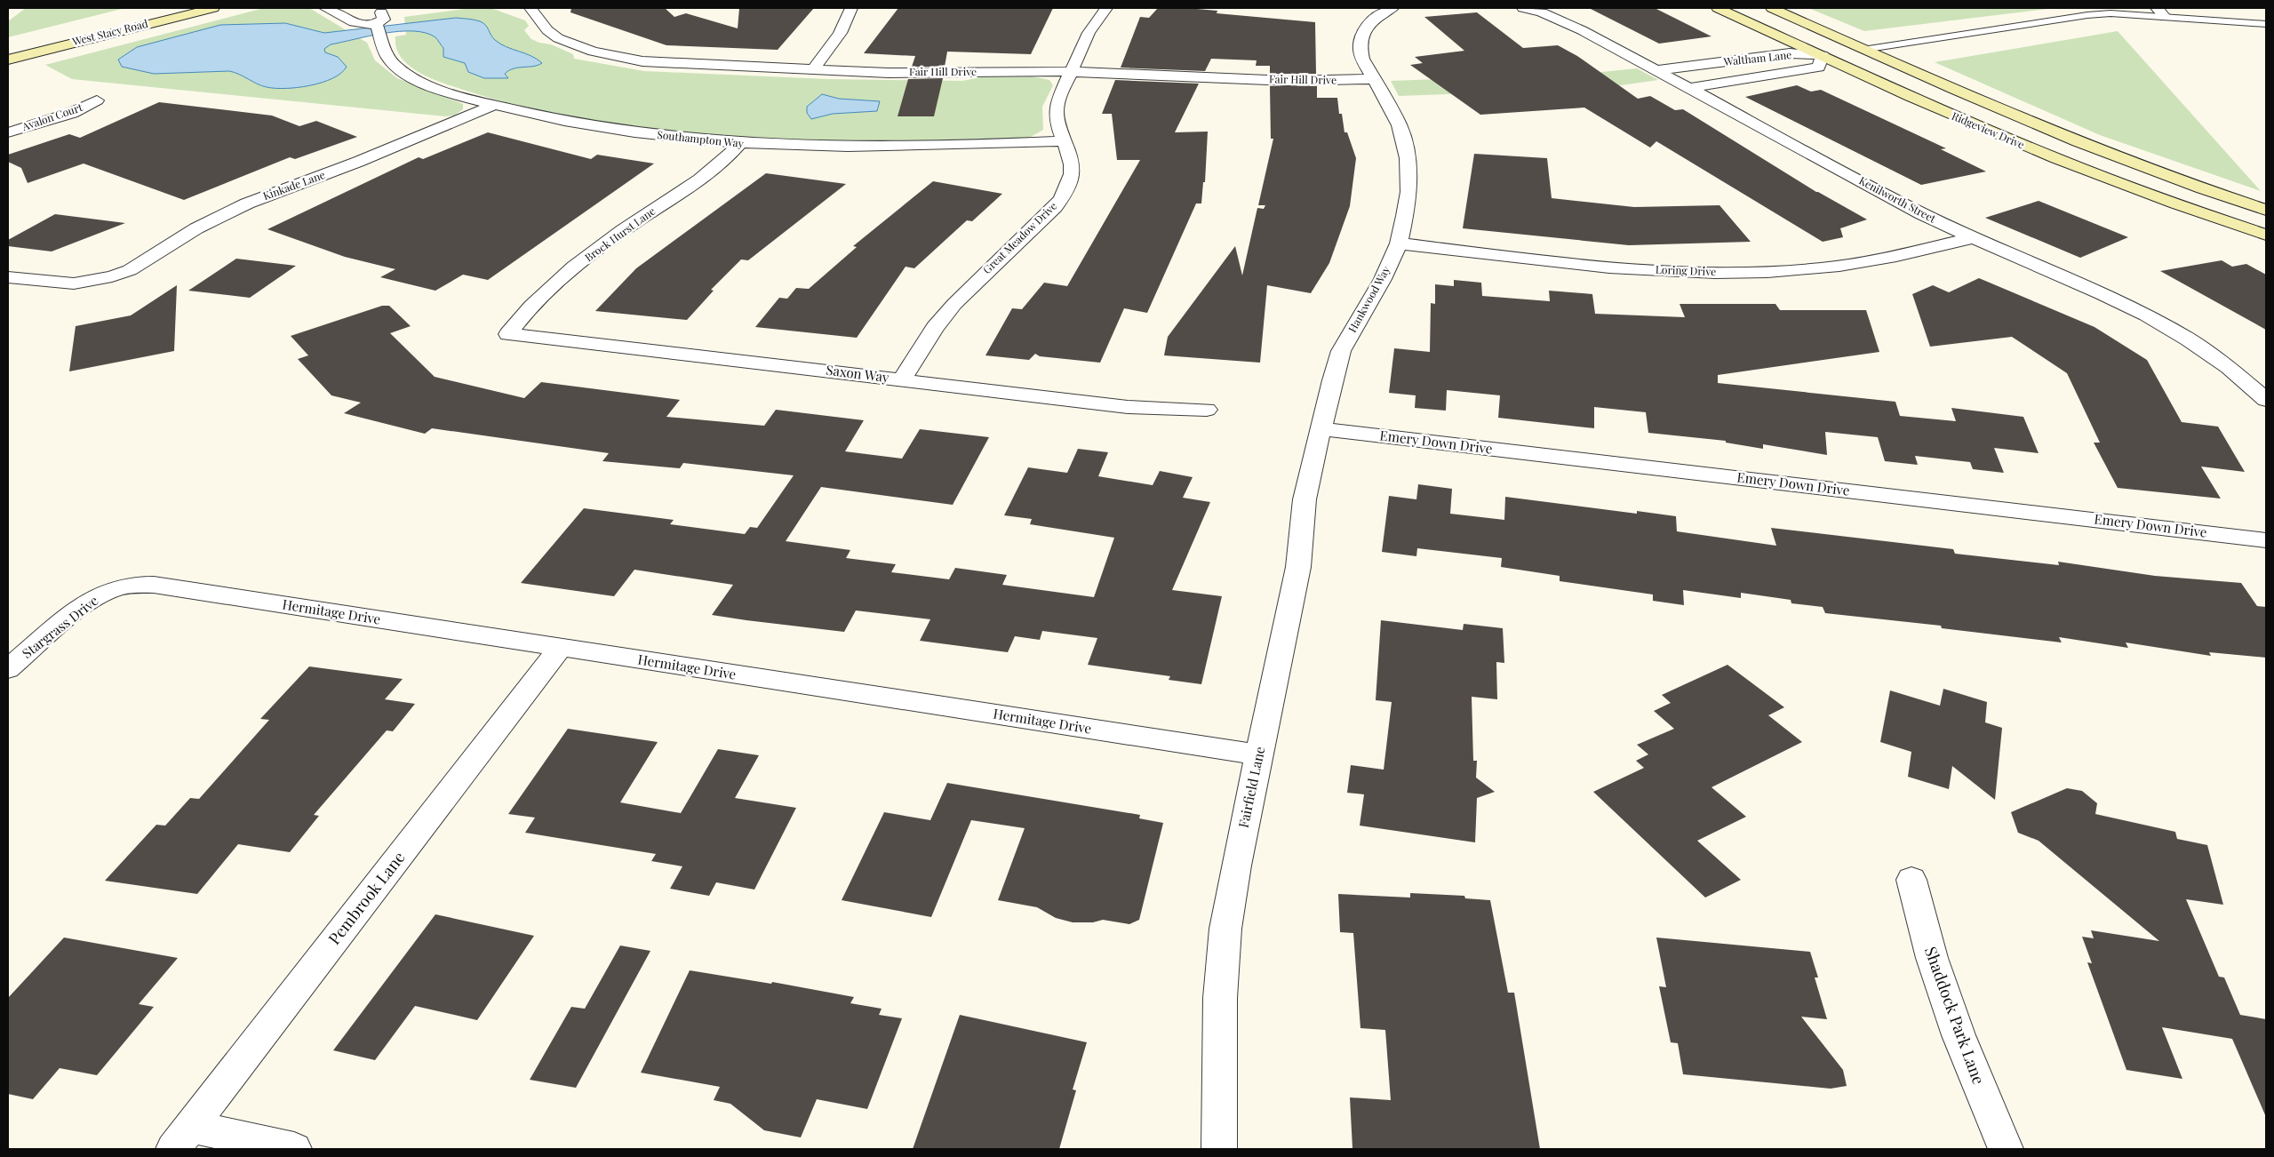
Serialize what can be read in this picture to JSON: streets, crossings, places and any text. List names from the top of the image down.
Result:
{
  "streets": {
    "main road": ["West Stacy Road", "Ridgeview Drive"],
    "street": [
      "Waltham Lane",
      "Fair Hill Drive",
      "Avalon Court",
      "Southampton Way",
      "Kinkade Lane",
      "Kenilworth Street",
      "Brock Hurst Lane",
      "Great Meadow Drive",
      "Loring Drive",
      "Hankwood Way",
      "Saxon Way",
      "Emery Down Drive",
      "Hermitage Drive",
      "Stargrass Drive",
      "Fairfield Lane",
      "Pembrook Lane",
      "Shaddock Park Lane"
    ]
  },
  "crossings": [
    ["Waltham Lane", "Ridgeview Drive"],
    ["Waltham Lane", "Kenilworth Street"],
    ["Fair Hill Drive", "Great Meadow Drive"],
    ["Fair Hill Drive", "Hankwood Way"],
    ["Southampton Way", "Kinkade Lane"],
    ["Southampton Way", "Brock Hurst Lane"],
    ["Southampton Way", "Great Meadow Drive"],
    ["Kenilworth Street", "Loring Drive"],
    ["Brock Hurst Lane", "Saxon Way"],
    ["Great Meadow Drive", "Saxon Way"],
    ["Loring Drive", "Hankwood Way"],
    ["Hankwood Way", "Emery Down Drive"],
    ["Hankwood Way", "Fairfield Lane"],
    ["Emery Down Drive", "Fairfield Lane"],
    ["Hermitage Drive", "Stargrass Drive"],
    ["Hermitage Drive", "Fairfield Lane"],
    ["Hermitage Drive", "Pembrook Lane"]
  ]
}
